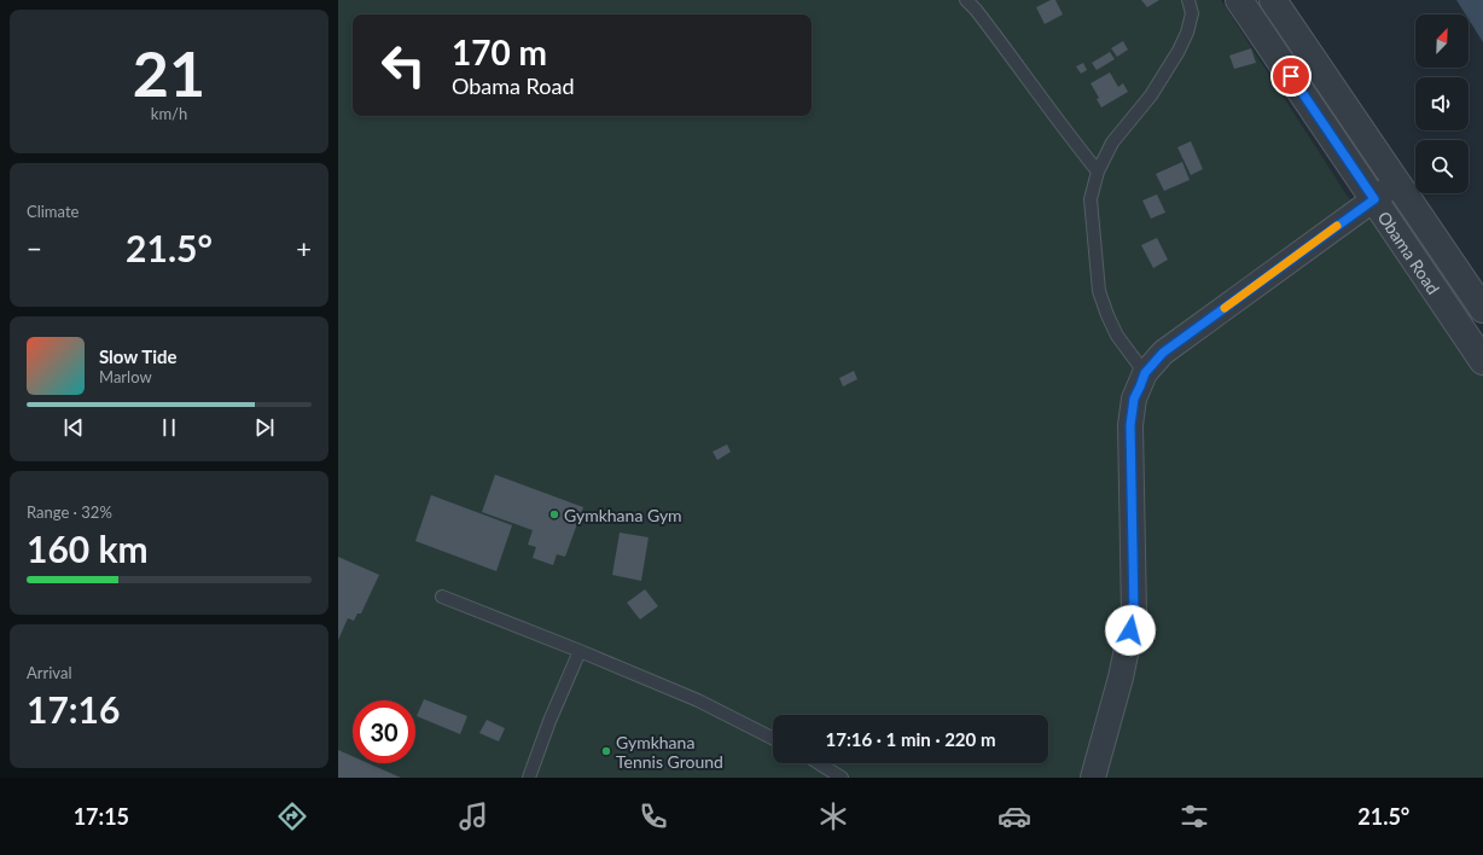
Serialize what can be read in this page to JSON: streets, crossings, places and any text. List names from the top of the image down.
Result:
{
  "streets": {
    "street": ["Obama Road"]
  },
  "places": ["Gymkhana Gym", "Gymkhana Tennis Ground"],
  "north": "top right",
  "page": {
    "tile": [
      ["21", "km/h"],
      "Climate",
      ["Range · 32%", "160 km"],
      ["Arrival", "17:16"]
    ],
    "turn": ["170 m", "Obama Road"],
    "heat": ["−", "21.5°", "+"],
    "song": ["Slow Tide", "Marlow"],
    "limit": "30",
    "trip": "17:16 · 1 min · 220 m",
    "tabs": ["17:15", "21.5°"]
  }
}
